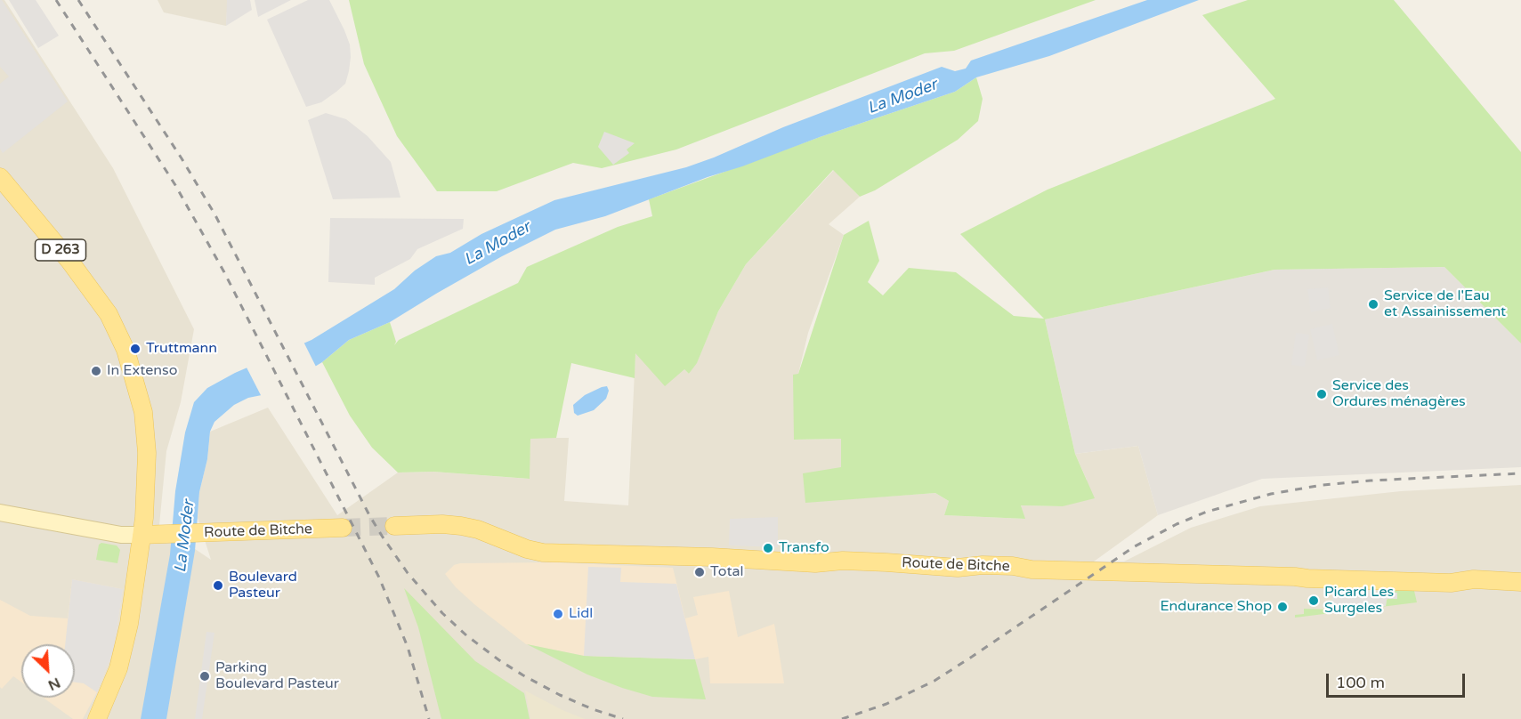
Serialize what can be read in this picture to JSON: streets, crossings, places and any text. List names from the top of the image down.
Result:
{
  "streets": {
    "main road": ["D 263", "Route de Bitche"]
  },
  "crossings": [
    ["D 263", "Route de Bitche"]
  ],
  "water": ["La Moder"],
  "places": [
    "Service de l'Eau et Assainissement",
    "Truttmann",
    "In Extenso",
    "Service des Ordures ménagères",
    "Transfo",
    "Total",
    "Boulevard Pasteur",
    "Picard Les Surgeles",
    "Endurance Shop",
    "Lidl",
    "Parking Boulevard Pasteur"
  ],
  "scale_bar": "100 m",
  "north": "bottom right"
}
